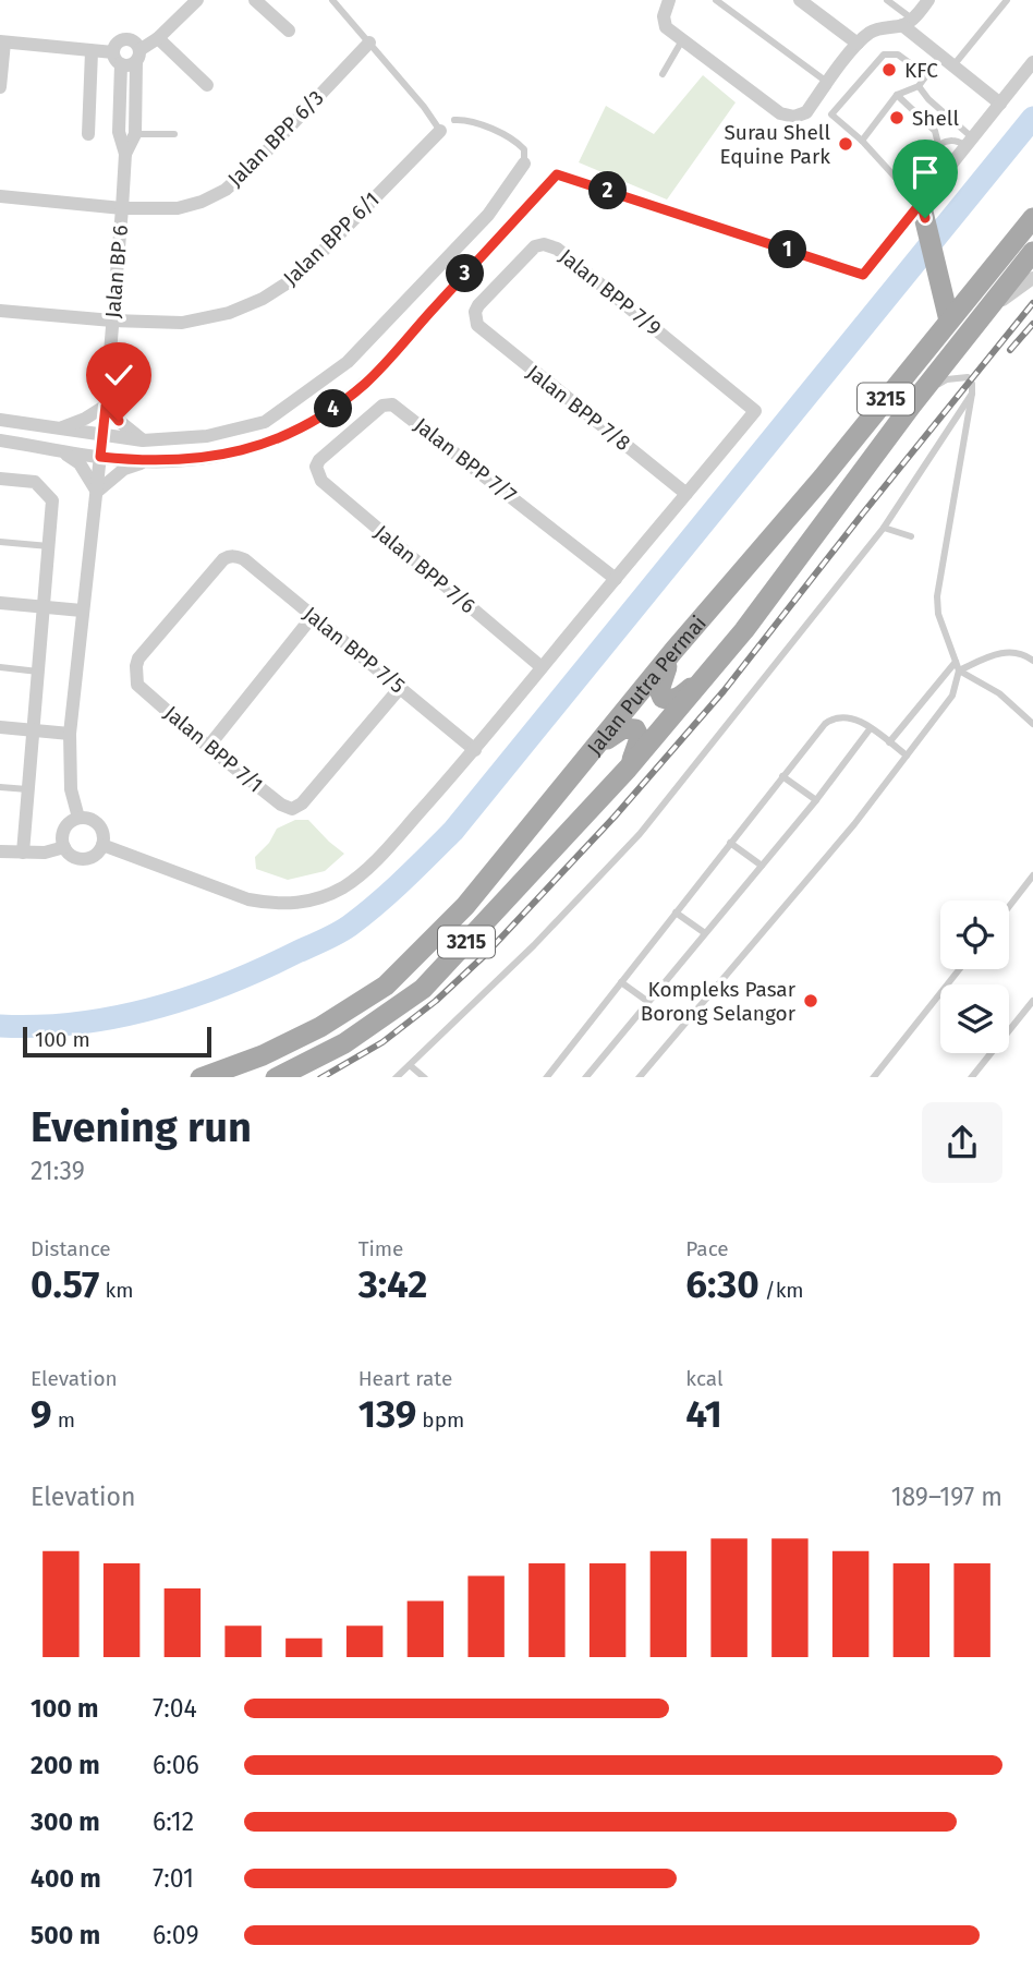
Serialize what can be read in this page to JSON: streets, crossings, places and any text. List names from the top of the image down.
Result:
{
  "streets": {
    "main road": ["3215", "Jalan Putra Permai"],
    "street": [
      "Jalan BPP 6/3",
      "Jalan BPP 6/1",
      "Jalan BP 6",
      "Jalan BPP 7/9",
      "Jalan BPP 7/8",
      "Jalan BPP 7/7",
      "Jalan BPP 7/6",
      "Jalan BPP 7/5",
      "Jalan BPP 7/1"
    ]
  },
  "crossings": [
    ["Jalan BPP 6/3", "Jalan BP 6"],
    ["Jalan BPP 6/1", "Jalan BP 6"],
    ["Jalan BPP 7/9", "Jalan BPP 7/8"],
    ["Jalan BPP 7/7", "Jalan BPP 7/6"],
    ["Jalan BPP 7/5", "Jalan BPP 7/1"]
  ],
  "places": [
    "KFC",
    "Shell",
    "Surau Shell Equine Park",
    "Kompleks Pasar Borong Selangor"
  ],
  "scale_bar": "100 m",
  "page": {
    "pins": [
      "2",
      "1",
      "3",
      "4"
    ],
    "scale": "100 m",
    "heading": ["Evening run", "21:39"],
    "stats": [
      ["Distance", "0.57 km"],
      ["Time", "3:42"],
      ["Pace", "6:30 /km"],
      ["Elevation", "9 m"],
      ["Heart rate", "139 bpm"],
      ["kcal", "41"]
    ],
    "chart": ["Elevation", "189–197 m"],
    "list": [
      {
        "name": "100 m",
        "note": "7:04"
      },
      {
        "name": "200 m",
        "note": "6:06"
      },
      {
        "name": "300 m",
        "note": "6:12"
      },
      {
        "name": "400 m",
        "note": "7:01"
      },
      {
        "name": "500 m",
        "note": "6:09"
      }
    ]
  }
}
